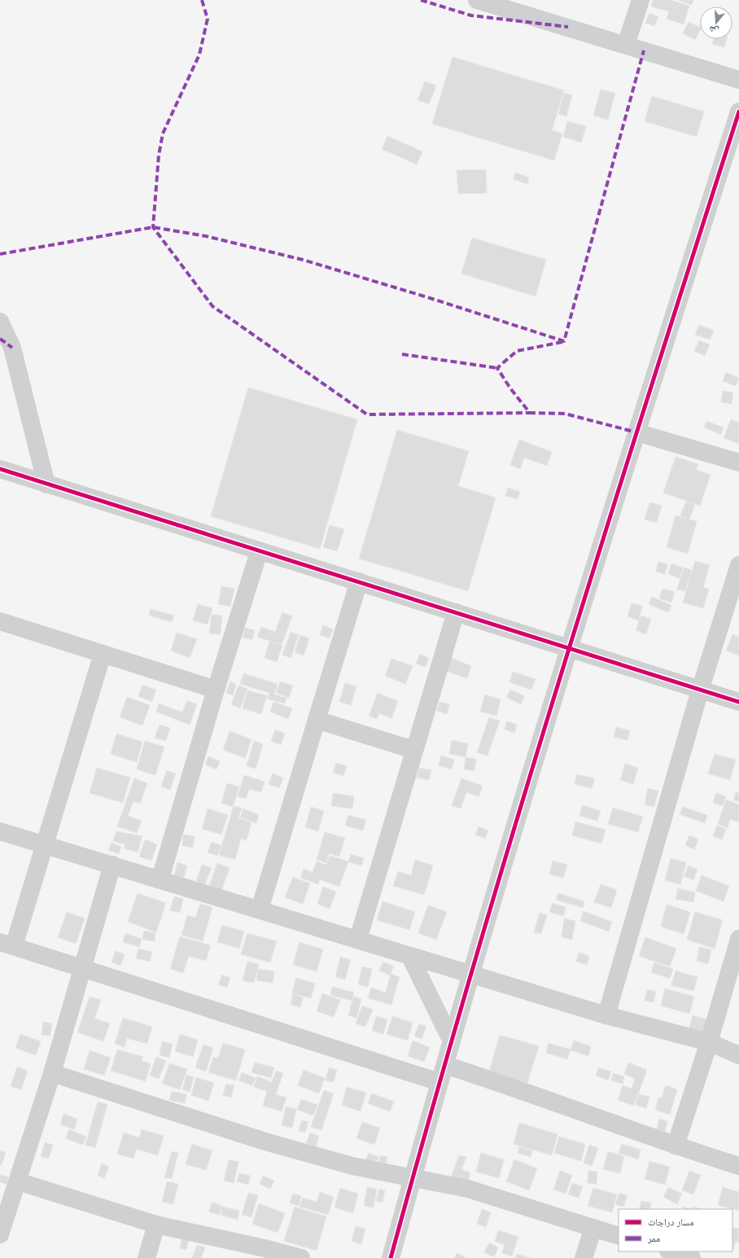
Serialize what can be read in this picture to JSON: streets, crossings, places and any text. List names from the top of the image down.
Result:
{
  "legend": ["مسار دراجات", "ممر"],
  "north": "bottom"
}
